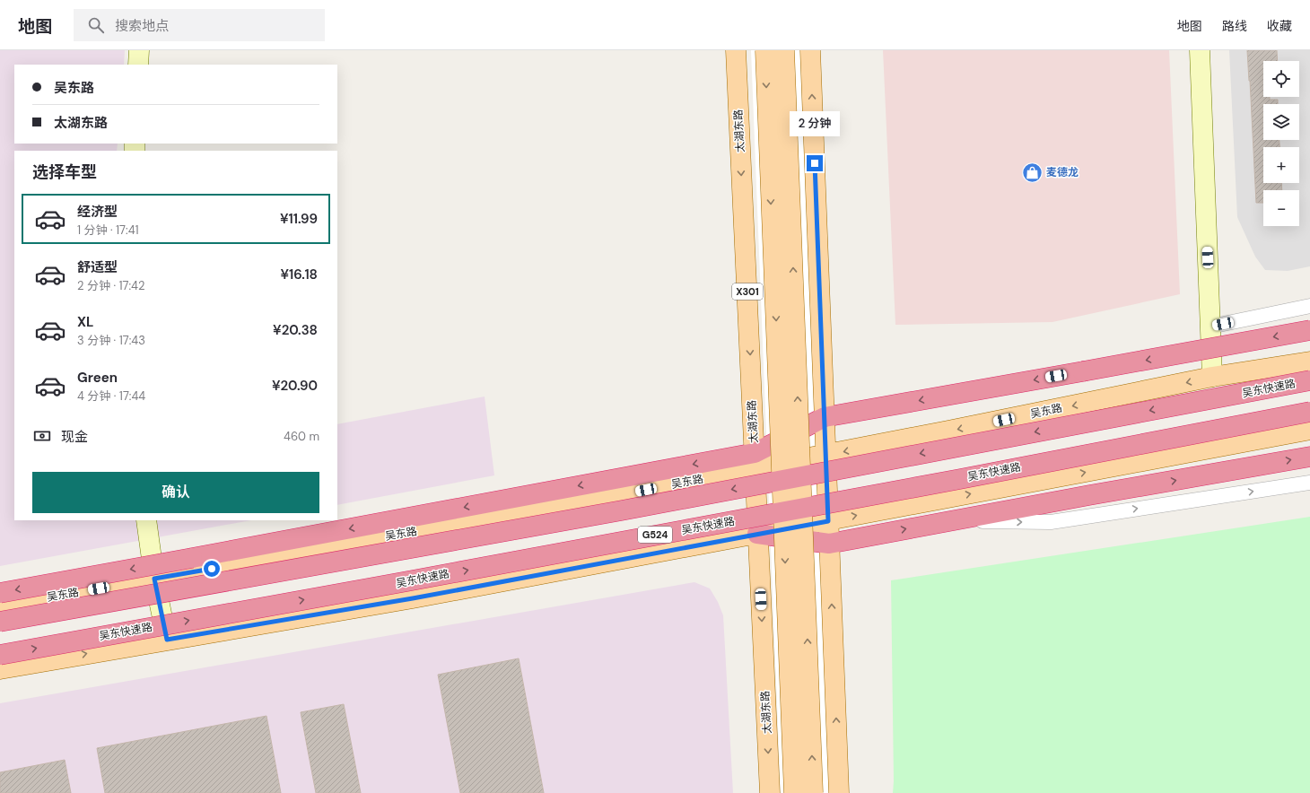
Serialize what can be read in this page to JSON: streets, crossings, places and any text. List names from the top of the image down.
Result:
{
  "streets": {
    "highway": ["吴东快速路", "G524"],
    "main road": ["太湖东路", "X301", "吴东路"]
  },
  "crossings": [
    ["太湖东路", "吴东路"]
  ],
  "places": {
    "shop": ["麦德龙"]
  },
  "page": {
    "header": "地图",
    "search": "搜索地点",
    "nav": ["地图", "路线", "收藏"],
    "map_buttons": ["+", "−"],
    "banner": ["吴东路", "太湖东路"],
    "bubble": "2 分钟",
    "heading": "选择车型",
    "list": [
      {
        "name": "经济型",
        "note": "1 分钟 · 17:41",
        "value": "¥11.99"
      },
      {
        "name": "舒适型",
        "note": "2 分钟 · 17:42",
        "value": "¥16.18"
      },
      {
        "name": "XL",
        "note": "3 分钟 · 17:43",
        "value": "¥20.38"
      },
      {
        "name": "Green",
        "note": "4 分钟 · 17:44",
        "value": "¥20.90"
      }
    ],
    "pay": ["现金", "460 m"],
    "buttons": "确认"
  }
}
